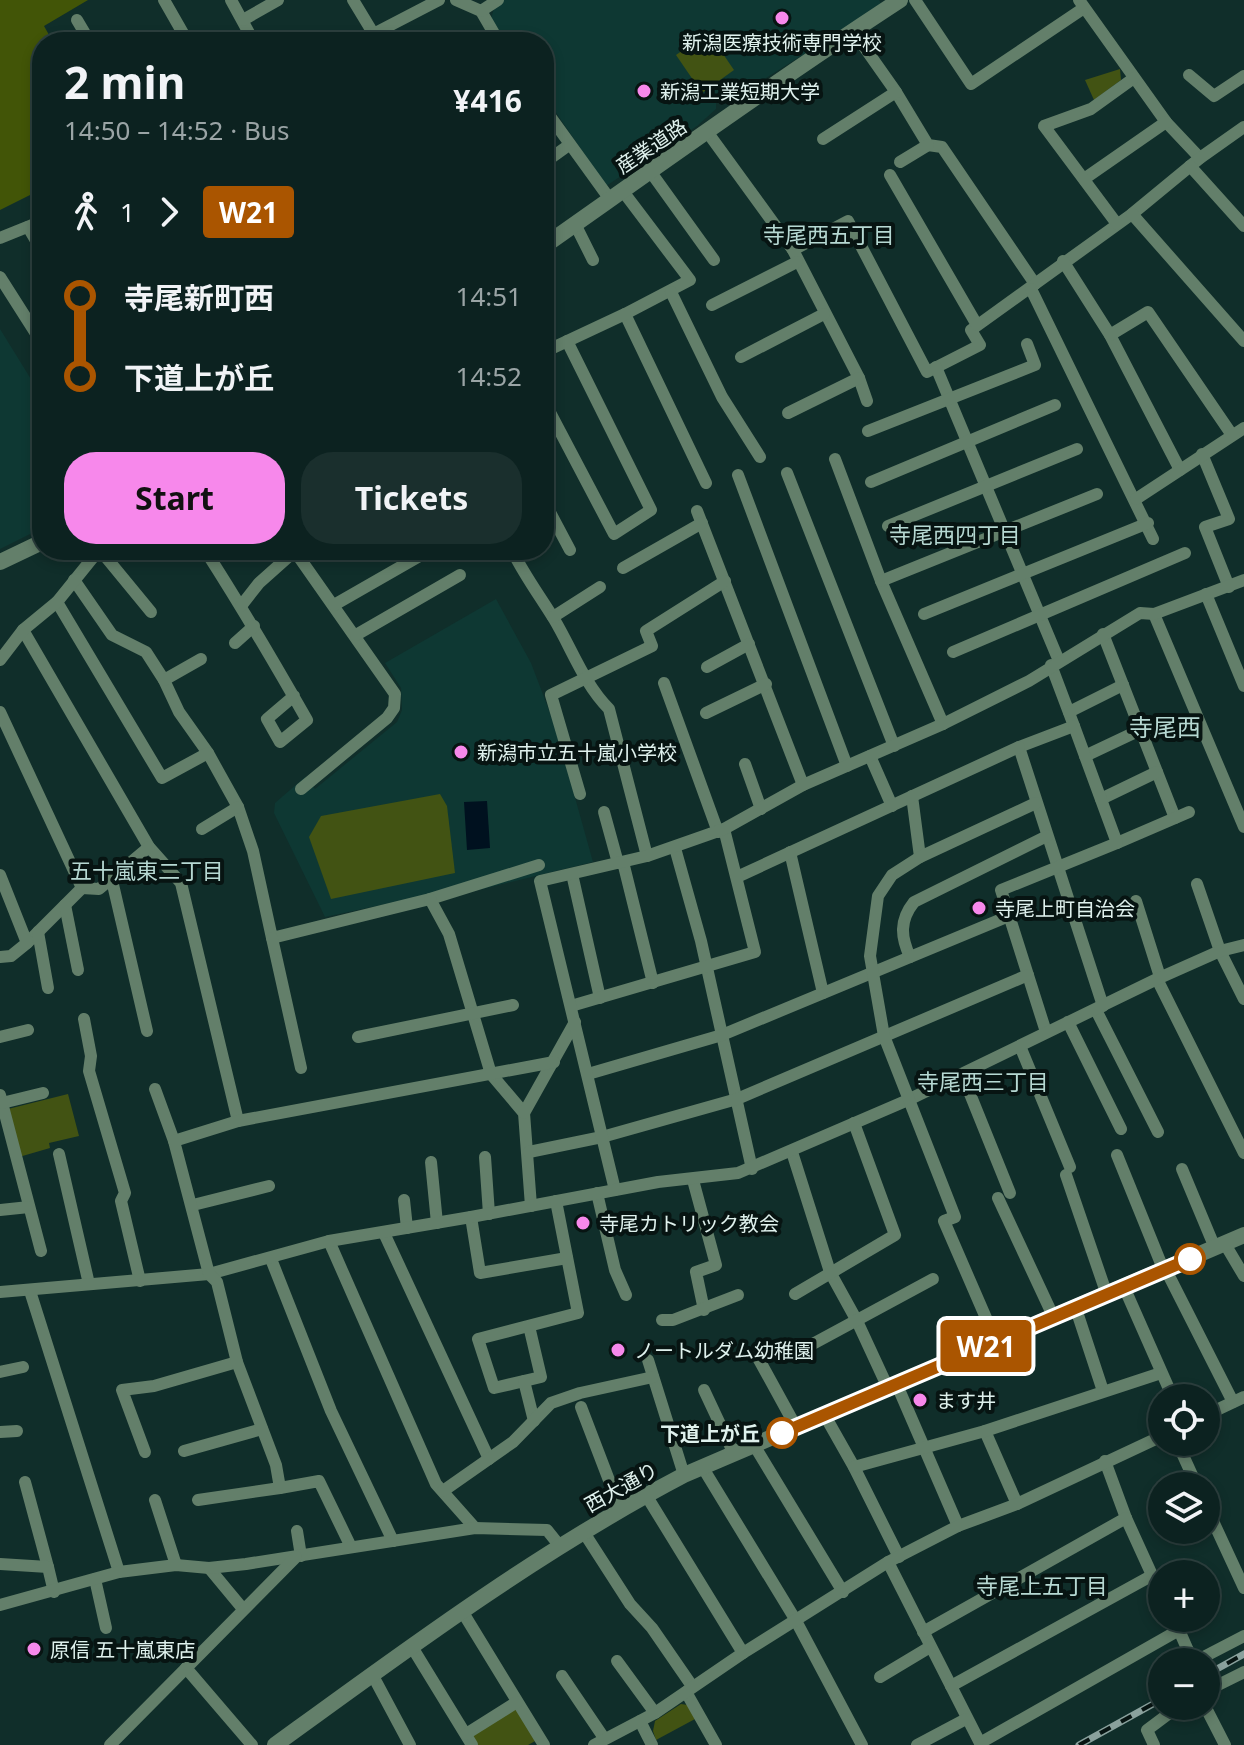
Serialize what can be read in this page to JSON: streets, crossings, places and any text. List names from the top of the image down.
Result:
{
  "streets": {
    "street": ["産業道路", "西大通り"]
  },
  "districts": [
    "寺尾西五丁目",
    "寺尾西四丁目",
    "寺尾西",
    "五十嵐東二丁目",
    "寺尾西三丁目",
    "寺尾上五丁目"
  ],
  "places": [
    "新潟医療技術専門学校",
    "新潟工業短期大学",
    "新潟市立五十嵐小学校",
    "寺尾上町自治会",
    "寺尾カトリック教会",
    "ノートルダム幼稚園",
    "ます井",
    "下道上が丘",
    "原信 五十嵐東店"
  ],
  "lines": ["bus line W21"],
  "page": {
    "on_map": "W21",
    "heading": ["2 min", "14:50 – 14:52 · Bus", "¥416"],
    "legs": ["1", "W21"],
    "list": [
      {
        "name": "寺尾新町西",
        "value": "14:51"
      },
      {
        "name": "下道上が丘",
        "value": "14:52"
      }
    ],
    "buttons": ["Start", "Tickets"],
    "map_buttons": ["+", "−"]
  }
}
